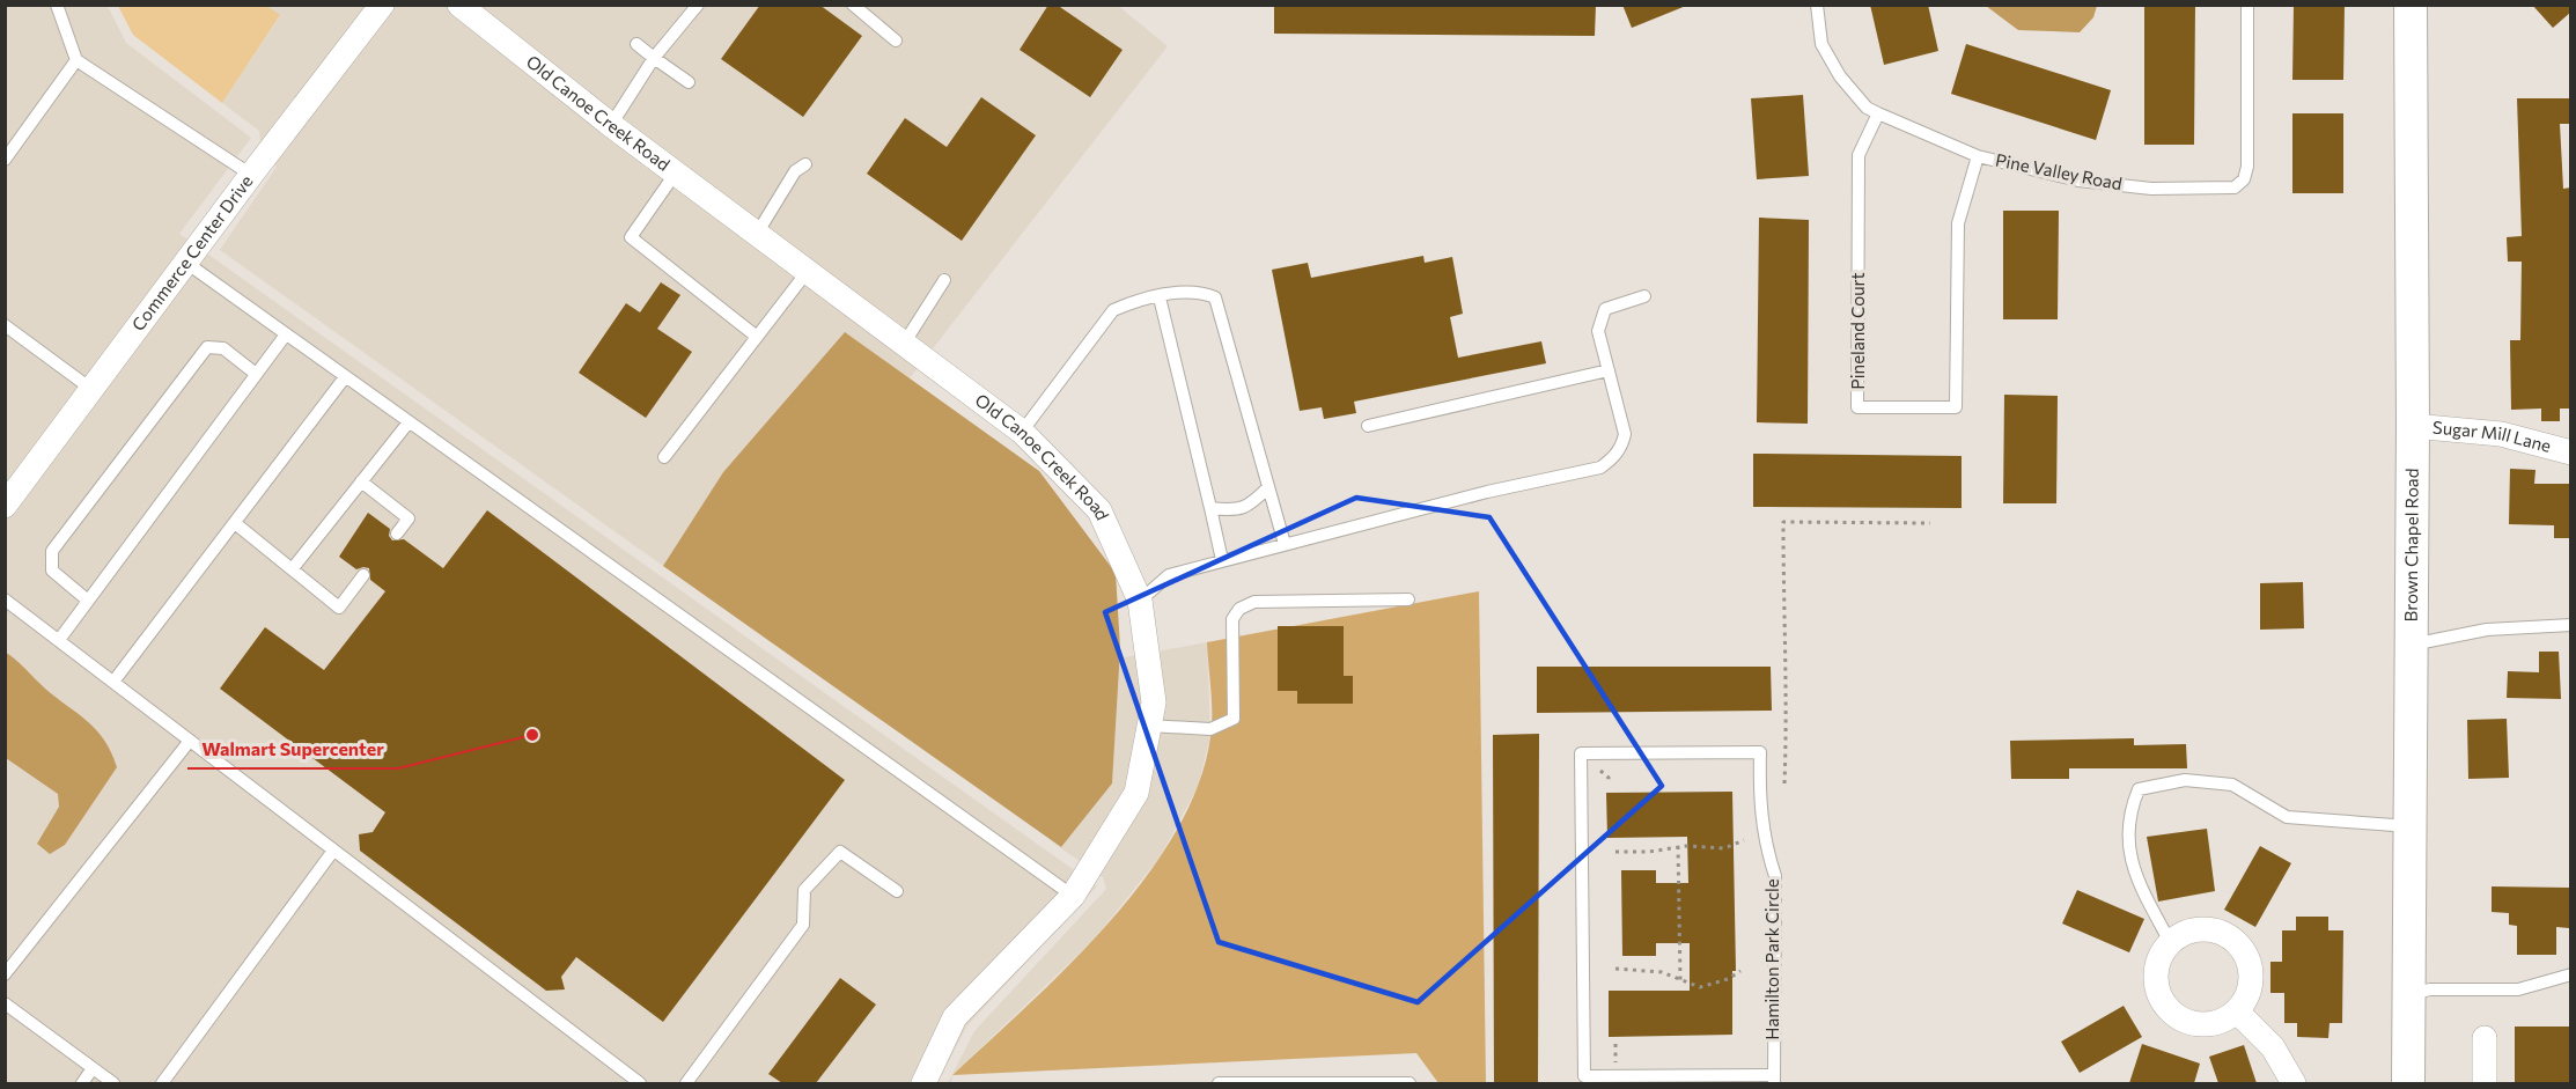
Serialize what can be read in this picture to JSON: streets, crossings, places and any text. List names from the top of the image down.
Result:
{
  "streets": {
    "street": [
      "Old Canoe Creek Road",
      "Commerce Center Drive",
      "Sugar Mill Lane",
      "Brown Chapel Road"
    ],
    "lane": ["Pine Valley Road", "Pineland Court", "Hamilton Park Circle"]
  },
  "crossings": [
    ["Pine Valley Road", "Pineland Court"],
    ["Sugar Mill Lane", "Brown Chapel Road"]
  ],
  "places": ["Walmart Supercenter"]
}
